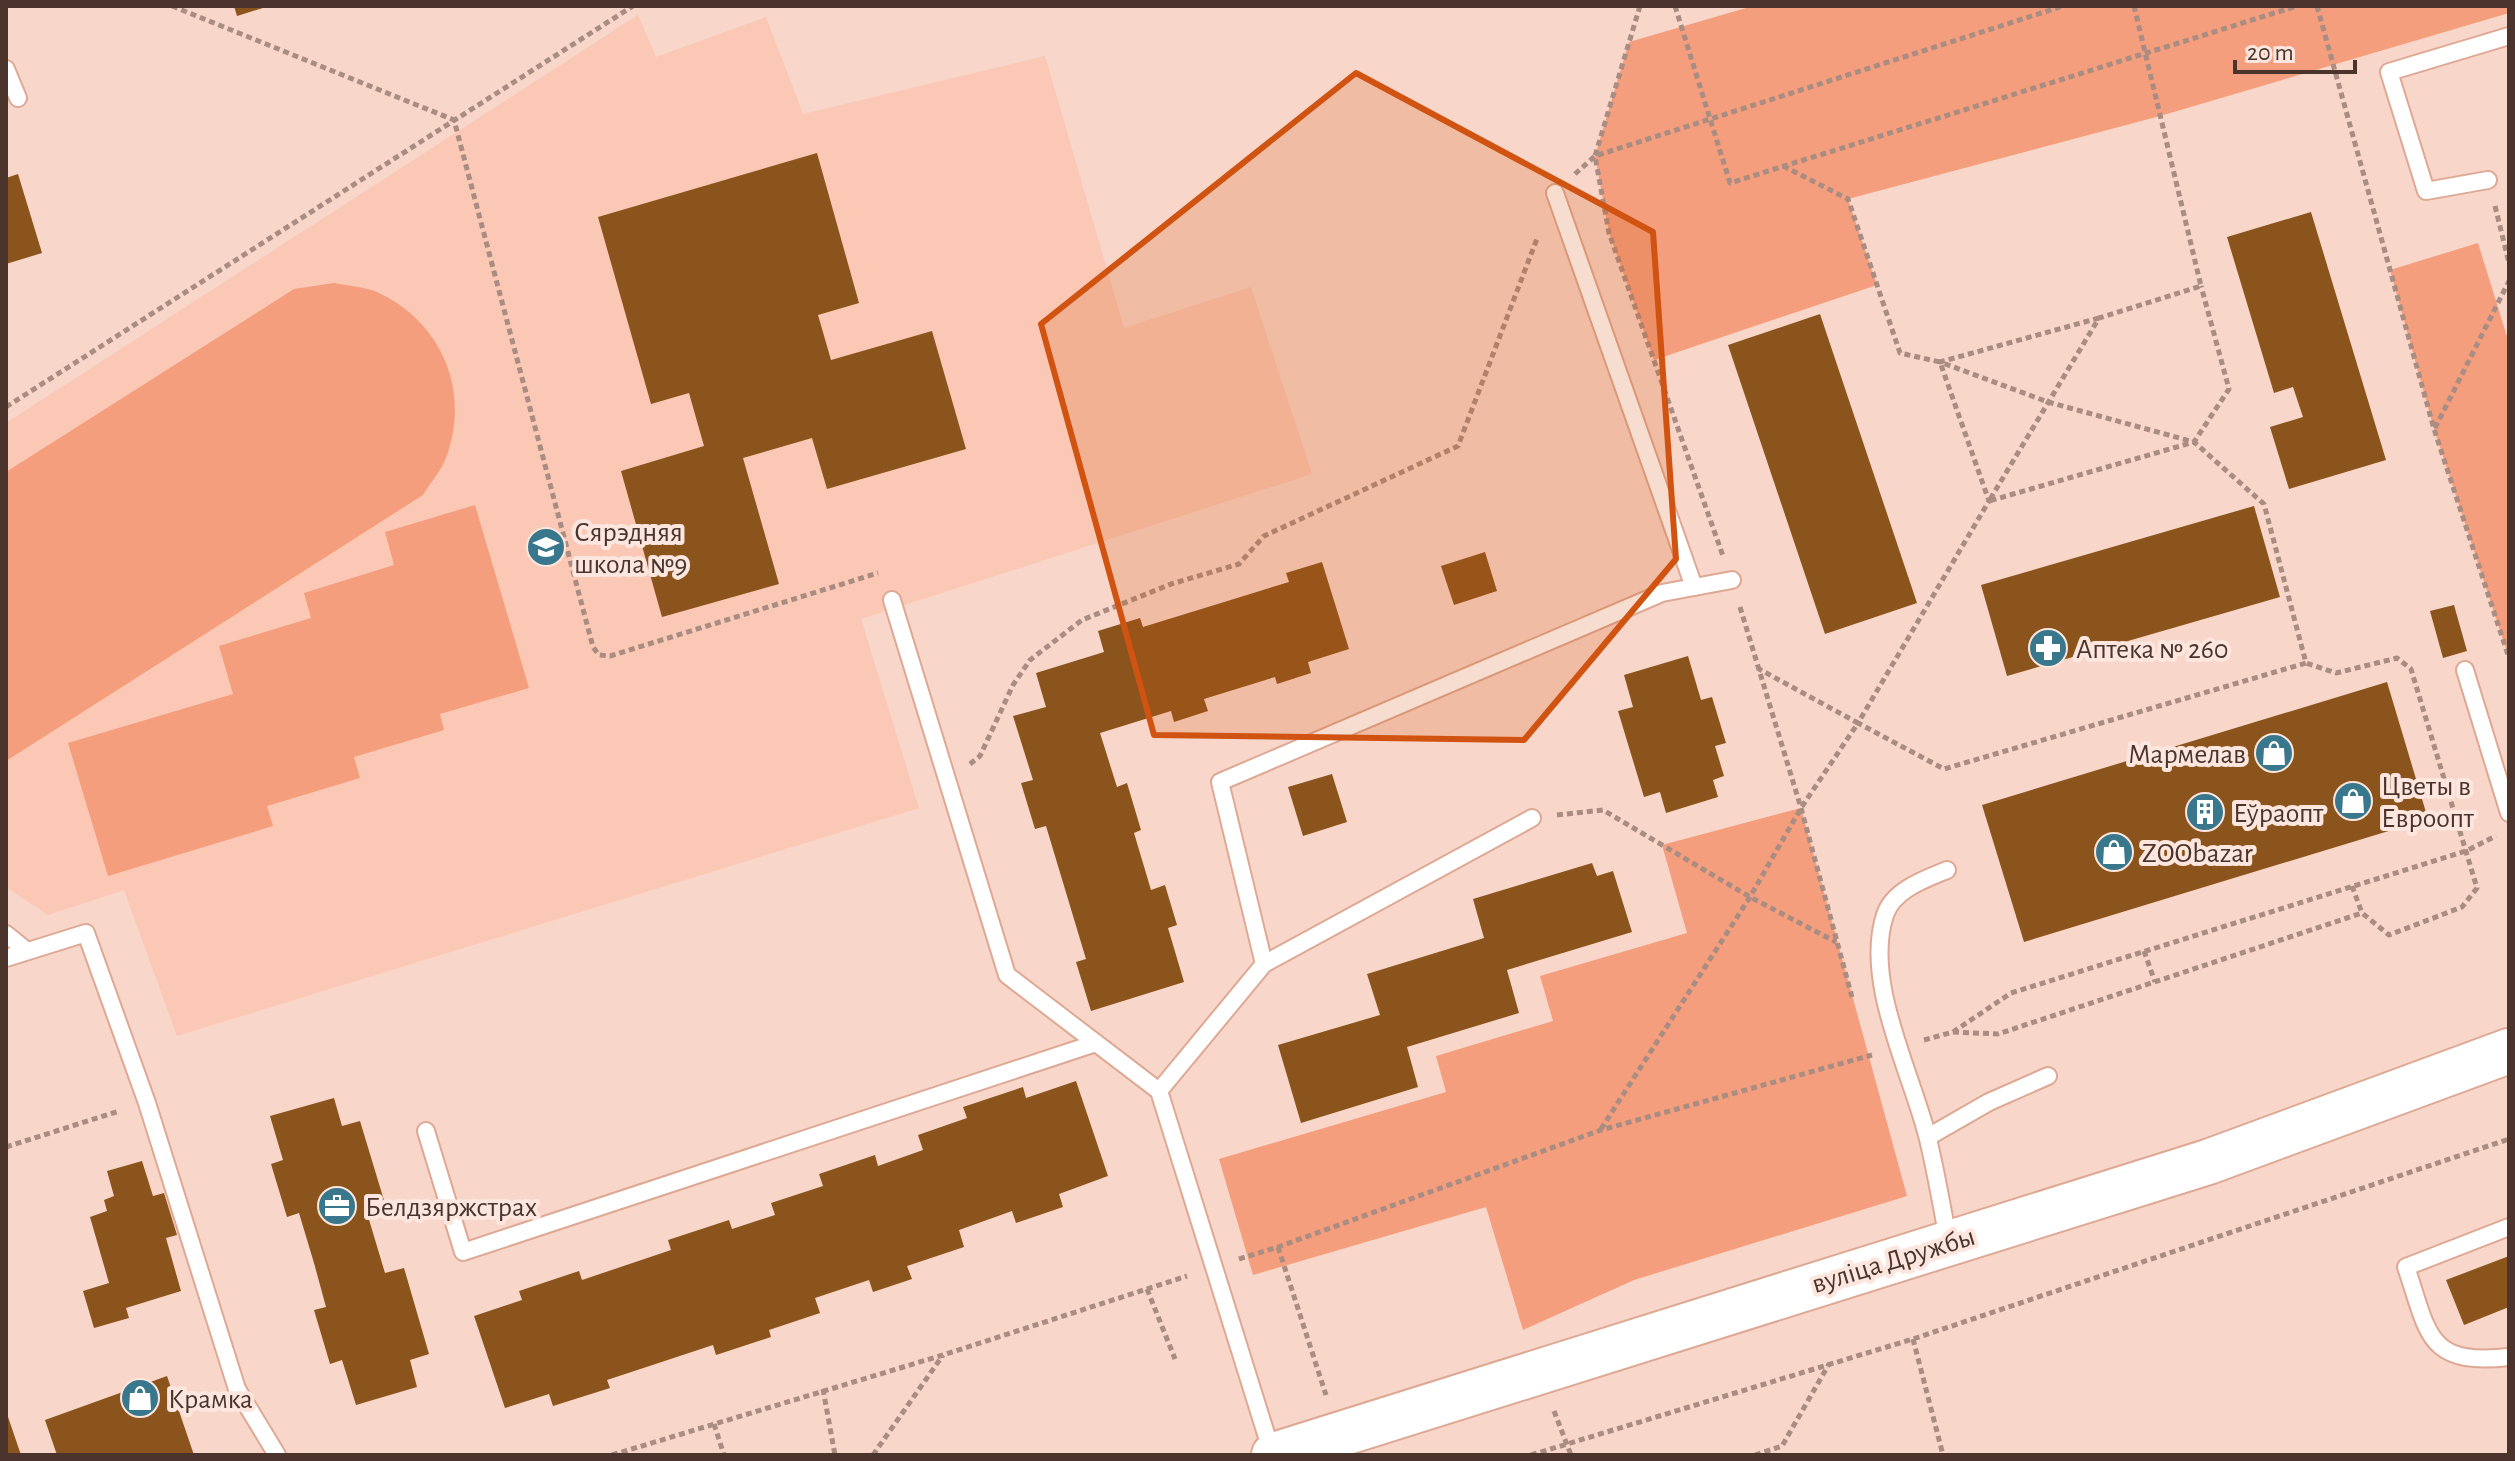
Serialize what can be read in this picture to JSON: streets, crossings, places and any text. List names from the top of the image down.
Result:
{
  "streets": {
    "main road": ["вуліца Дружбы"]
  },
  "places": {
    "school or university": ["Сярэдняя школа №9"],
    "pharmacy": ["Аптека № 260"],
    "shop": [
      "Мармелав",
      "Цветы в Евроопт",
      "ZOObazar",
      "Крамка"
    ],
    "building": ["Еўраопт"],
    "office": ["Белдзяржстрах"]
  },
  "scale_bar": "20 m"
}
